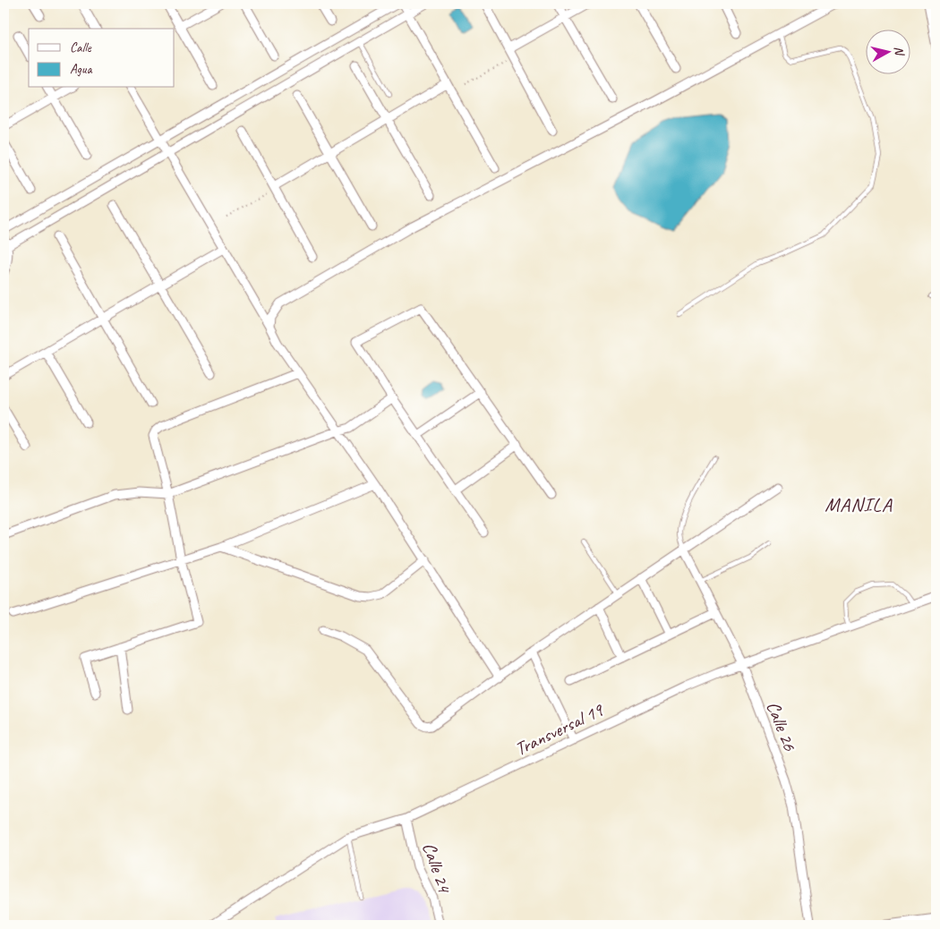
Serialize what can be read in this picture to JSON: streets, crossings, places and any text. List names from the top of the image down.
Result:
{
  "streets": {
    "street": ["Calle 26", "Transversal 19", "Calle 24"]
  },
  "crossings": [
    ["Calle 26", "Transversal 19"],
    ["Transversal 19", "Calle 24"]
  ],
  "districts": ["MANILA"],
  "legend": ["Calle", "Agua"],
  "north": "right"
}
